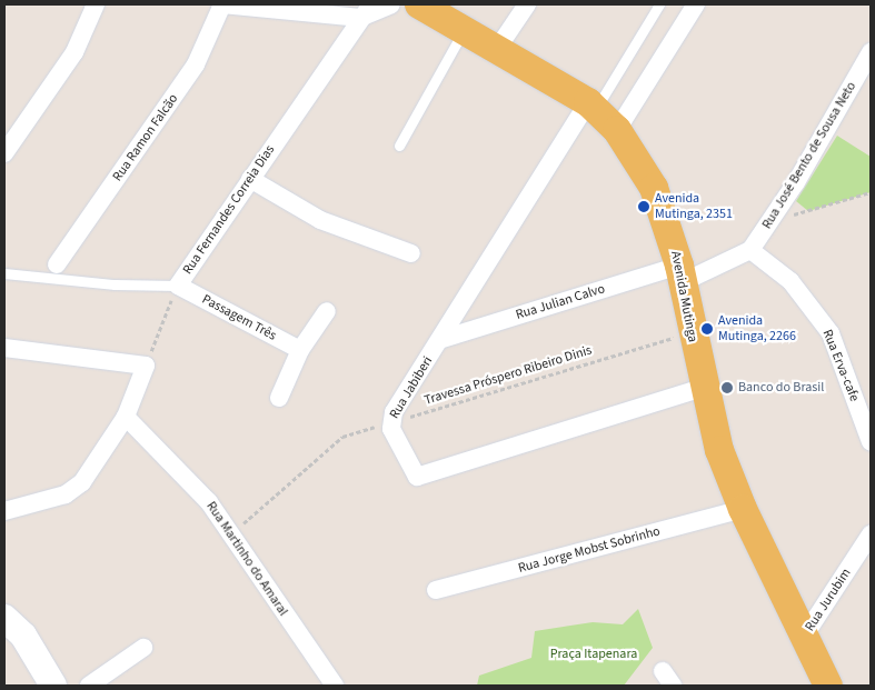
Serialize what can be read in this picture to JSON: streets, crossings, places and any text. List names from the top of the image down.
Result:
{
  "streets": {
    "main road": ["Avenida Mutinga"],
    "street": [
      "Rua Ramon Falcão",
      "Rua José Bento de Sousa Neto",
      "Rua Fernandes Correia Dias",
      "Rua Julian Calvo",
      "Passagem Três",
      "Rua Erva-cafe",
      "Rua Jabiberi",
      "Rua Jorge Mobst Sobrinho",
      "Rua Martinho do Amaral",
      "Rua Jurubim"
    ],
    "path": ["Travessa Próspero Ribeiro Dinis"]
  },
  "crossings": [
    ["Rua José Bento de Sousa Neto", "Rua Erva-cafe"],
    ["Rua Fernandes Correia Dias", "Passagem Três"],
    ["Avenida Mutinga", "Rua Julian Calvo"],
    ["Avenida Mutinga", "Rua Jabiberi"],
    ["Avenida Mutinga", "Rua Jorge Mobst Sobrinho"],
    ["Avenida Mutinga", "Rua Jurubim"],
    ["Rua Julian Calvo", "Rua Jabiberi"],
    ["Travessa Próspero Ribeiro Dinis", "Rua Jabiberi"],
    ["Travessa Próspero Ribeiro Dinis", "Rua Martinho do Amaral"]
  ],
  "parks": ["Praça Itapenara"],
  "places": ["Avenida Mutinga, 2351", "Avenida Mutinga, 2266", "Banco do Brasil"]
}
